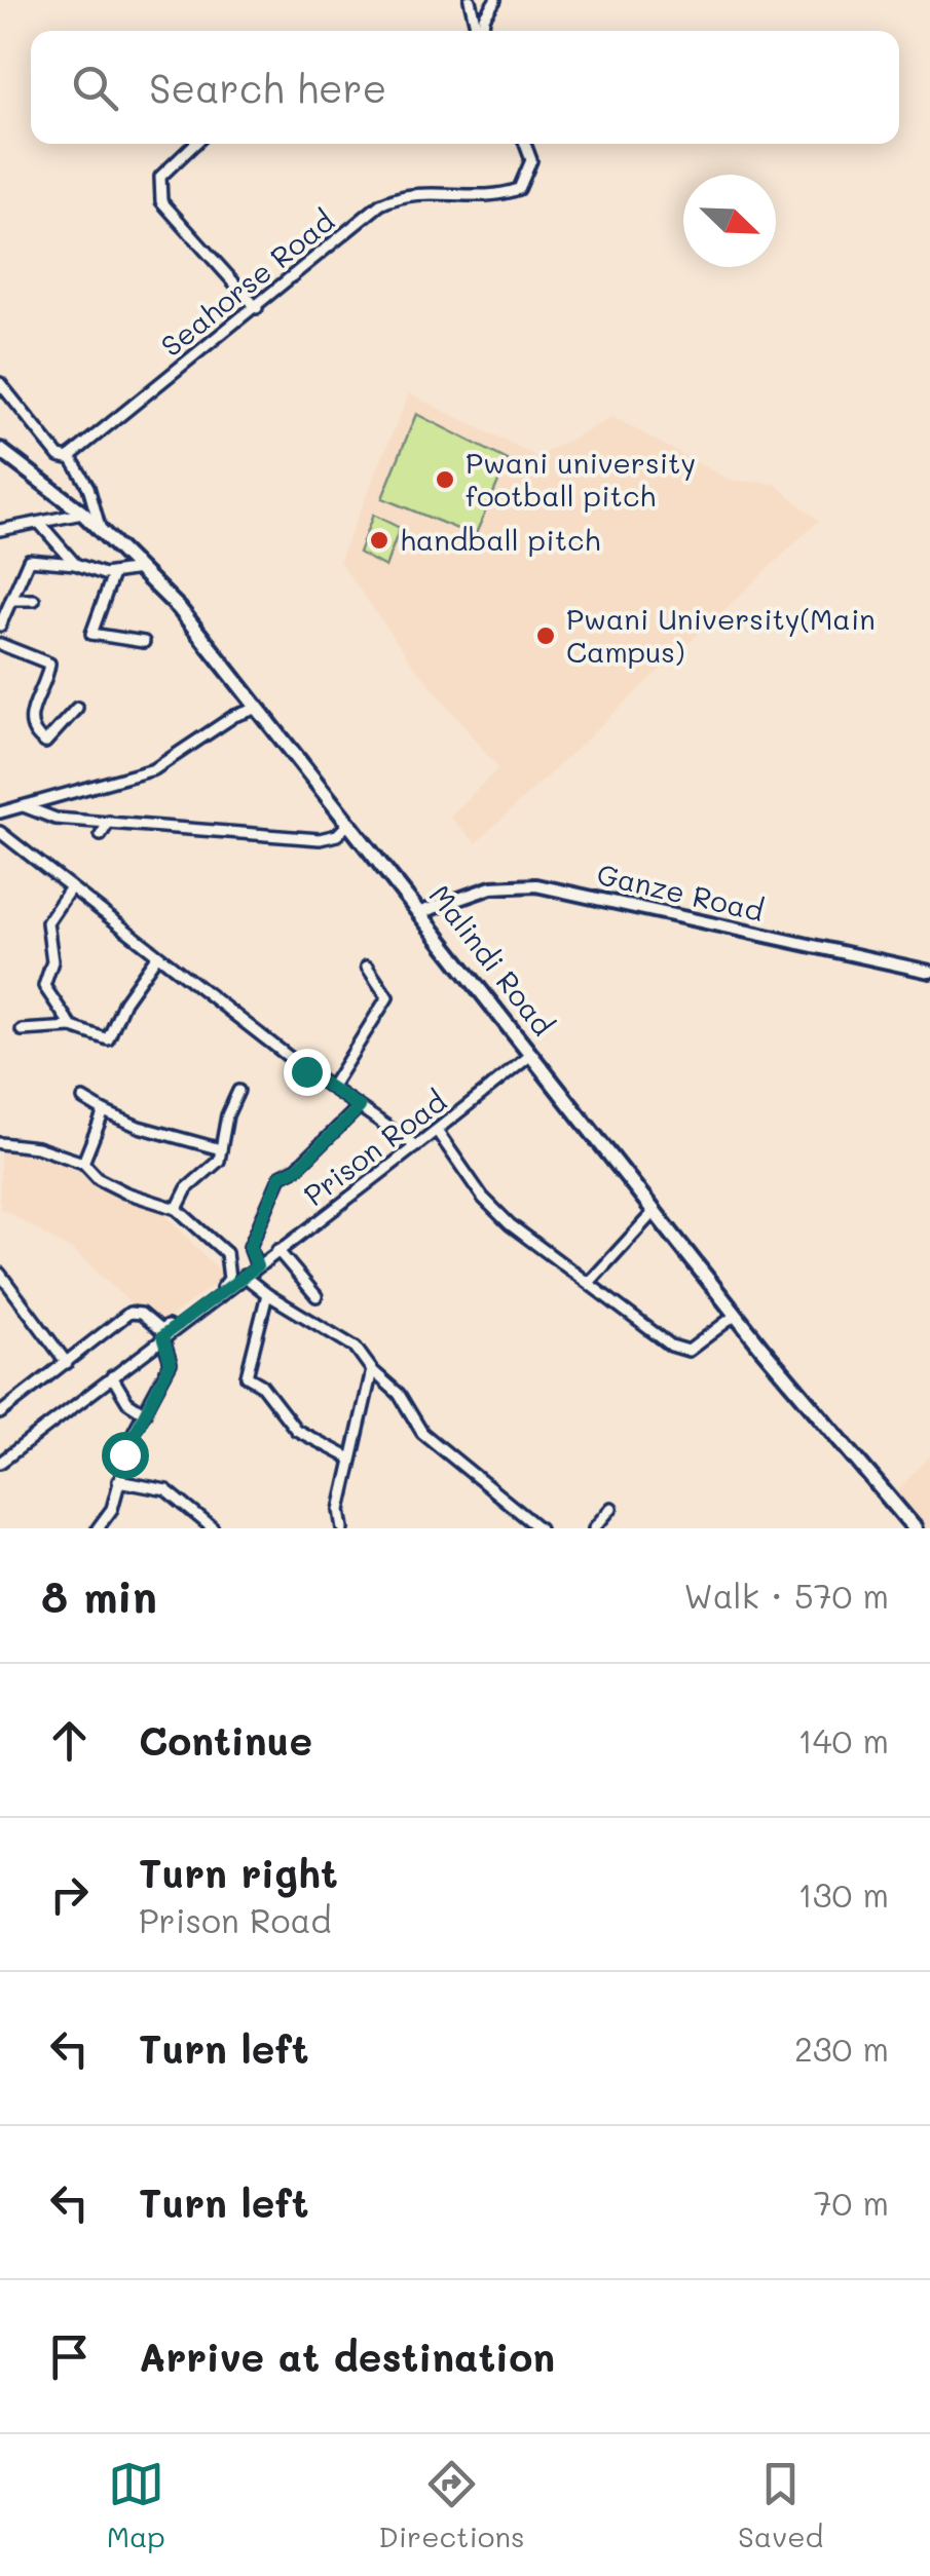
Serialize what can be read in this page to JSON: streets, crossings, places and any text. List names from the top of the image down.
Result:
{
  "streets": {
    "highway": ["Malindi Road"],
    "main road": ["Ganze Road"],
    "street": ["Seahorse Road", "Prison Road"]
  },
  "crossings": [
    ["Ganze Road", "Malindi Road"],
    ["Malindi Road", "Prison Road"]
  ],
  "places": ["Pwani university football pitch", "handball pitch", "Pwani University(Main Campus)"],
  "north": "bottom right",
  "page": {
    "search": "Search here",
    "heading": ["8 min", "Walk · 570 m"],
    "list": [
      ["Continue", "140 m"],
      ["Turn right", "Prison Road", "130 m"],
      ["Turn left", "230 m"],
      ["Turn left", "70 m"],
      "Arrive at destination"
    ],
    "nav": ["Map", "Directions", "Saved"]
  }
}
